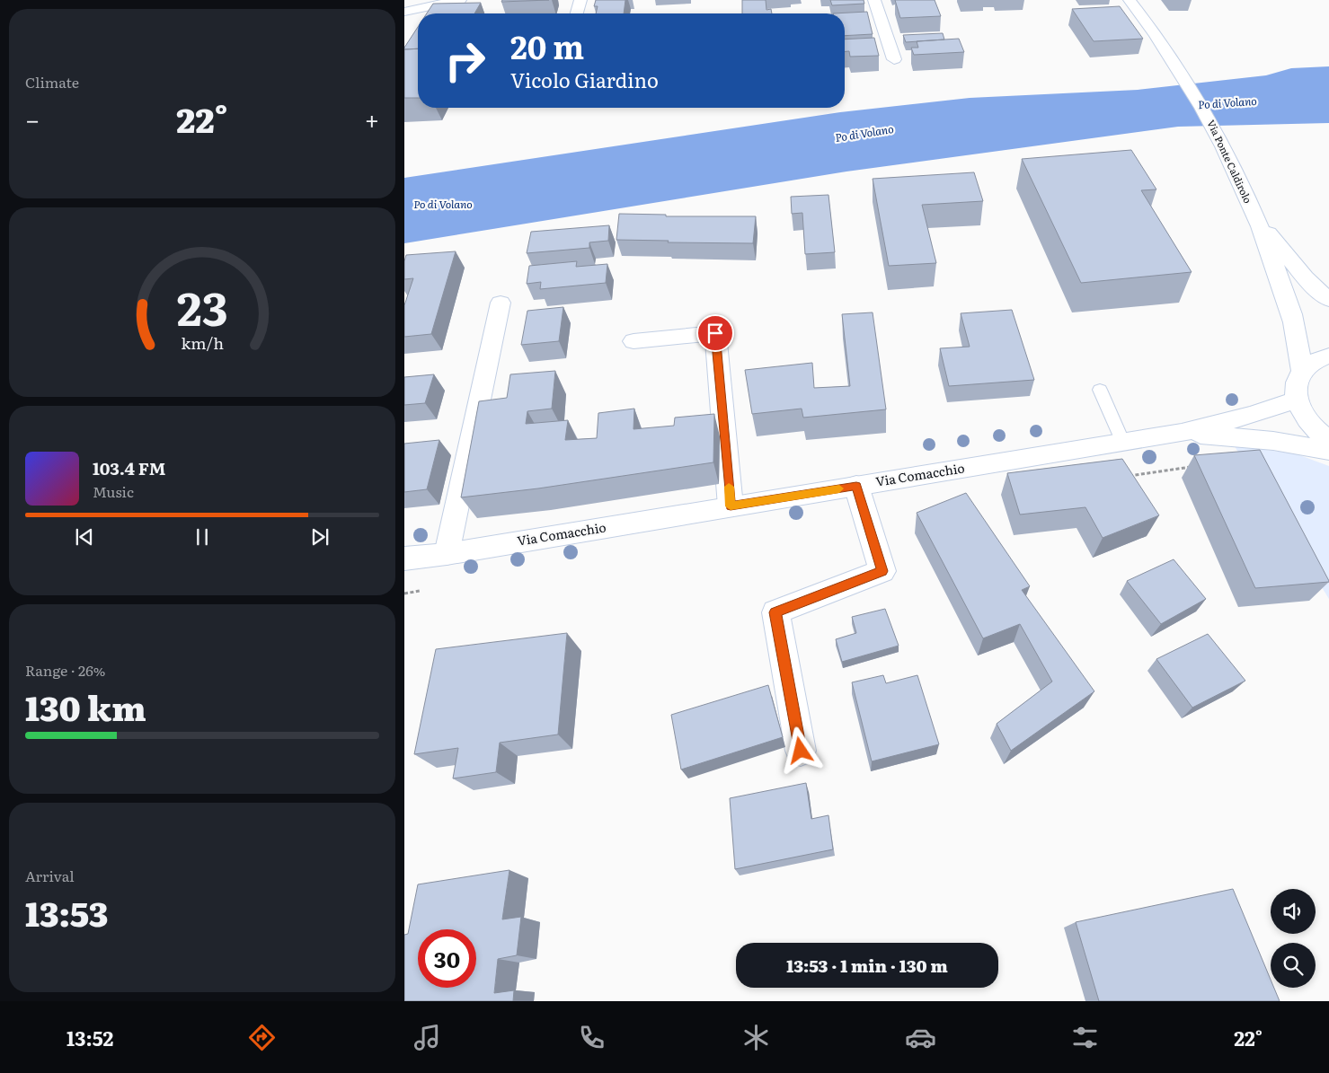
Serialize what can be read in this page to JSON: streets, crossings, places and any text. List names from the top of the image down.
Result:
{
  "streets": {
    "main road": ["Via Ponte Caldirolo", "Via Comacchio"]
  },
  "water": ["Po di Volano"],
  "page": {
    "tile": [
      "Climate",
      ["Range · 26%", "130 km"],
      ["Arrival", "13:53"]
    ],
    "turn": ["20 m", "Vicolo Giardino"],
    "heat": ["−", "22°", "+"],
    "song": ["103.4 FM", "Music"],
    "limit": "30",
    "trip": "13:53 · 1 min · 130 m",
    "tabs": ["13:52", "22°"],
    "gauge": ["23", "km/h"]
  }
}
